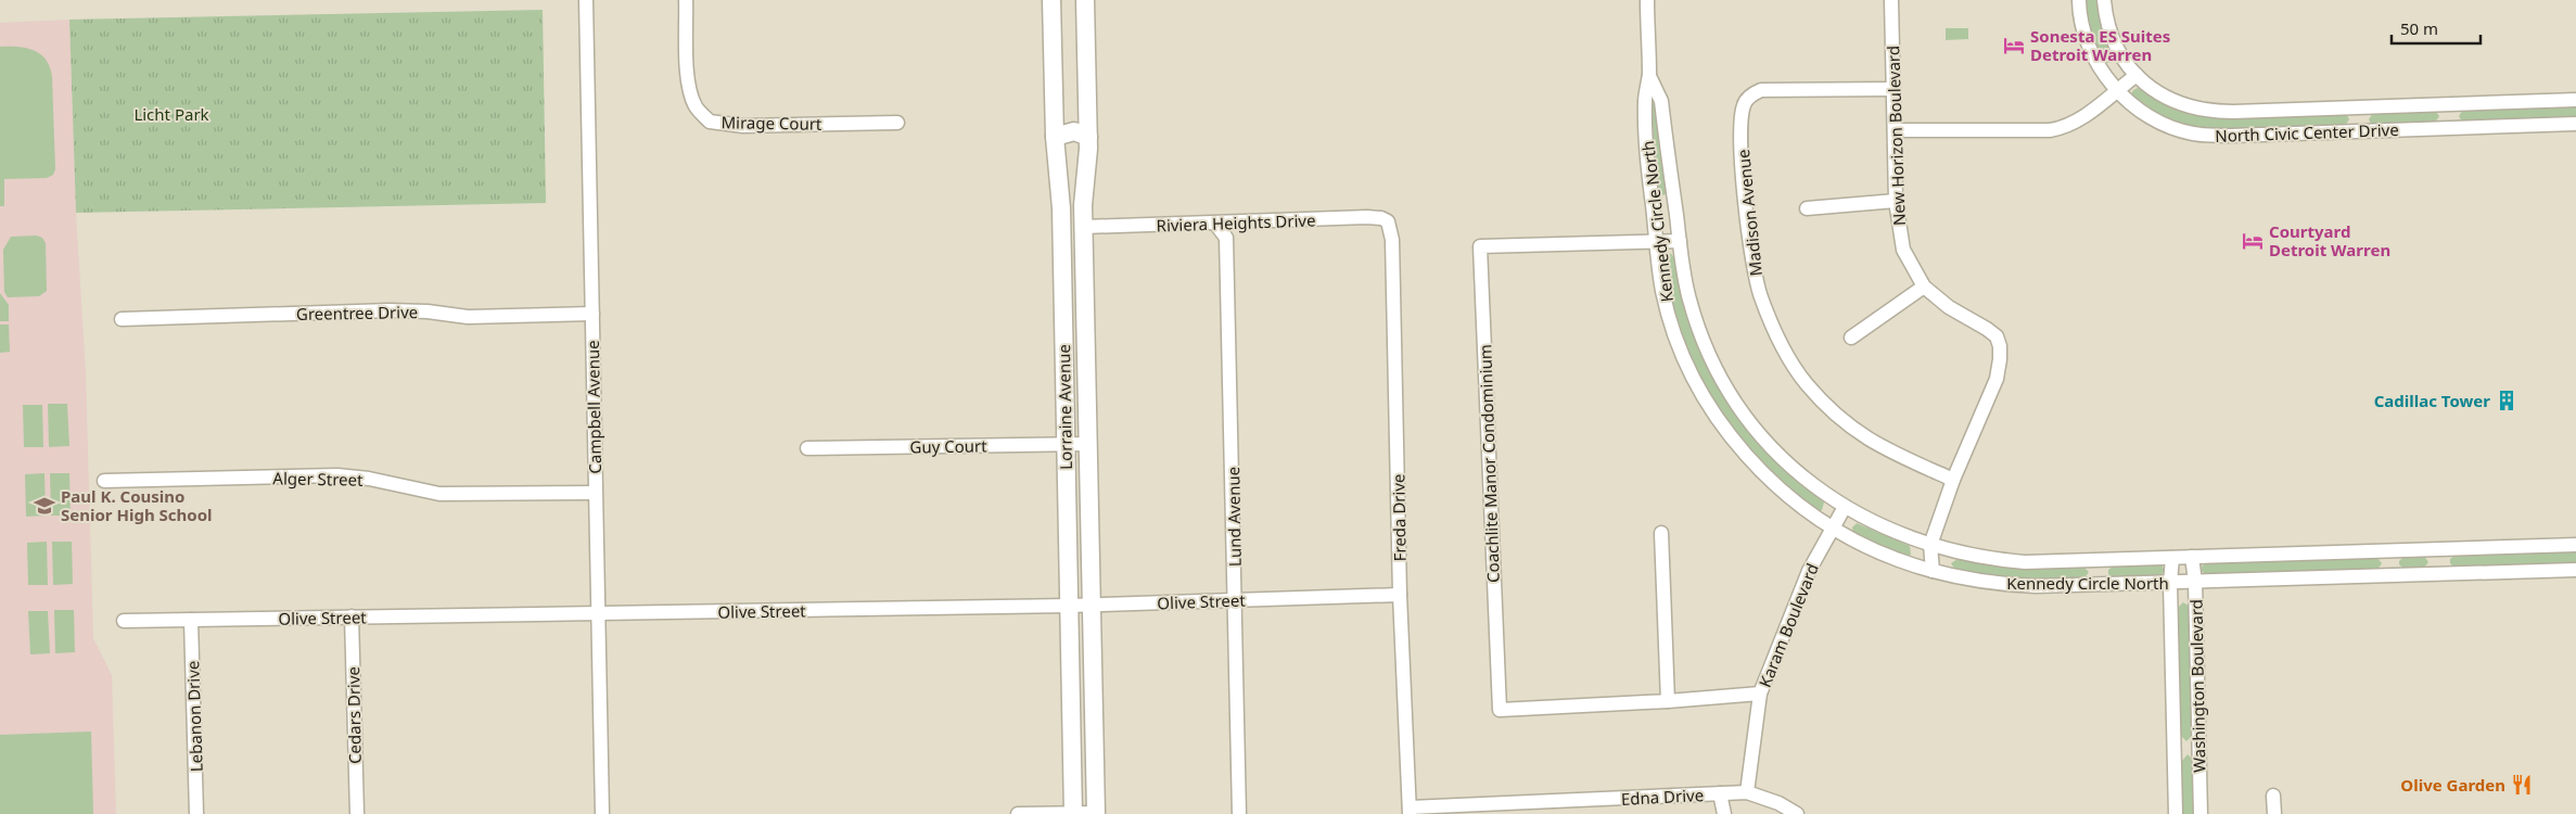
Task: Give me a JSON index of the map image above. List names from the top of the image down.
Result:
{
  "streets": {
    "street": [
      "Mirage Court",
      "North Civic Center Drive",
      "New Horizon Boulevard",
      "Madison Avenue",
      "Kennedy Circle North",
      "Riviera Heights Drive",
      "Greentree Drive",
      "Campbell Avenue",
      "Lorraine Avenue",
      "Guy Court",
      "Coachlite Manor Condominium",
      "Alger Street",
      "Lund Avenue",
      "Freda Drive",
      "Olive Street",
      "Karam Boulevard",
      "Washington Boulevard",
      "Cedars Drive",
      "Lebanon Drive",
      "Edna Drive"
    ]
  },
  "crossings": [
    ["New Horizon Boulevard", "Madison Avenue"],
    ["New Horizon Boulevard", "Kennedy Circle North"],
    ["Kennedy Circle North", "Coachlite Manor Condominium"],
    ["Kennedy Circle North", "Karam Boulevard"],
    ["Kennedy Circle North", "Washington Boulevard"],
    ["Riviera Heights Drive", "Lorraine Avenue"],
    ["Riviera Heights Drive", "Lund Avenue"],
    ["Riviera Heights Drive", "Freda Drive"],
    ["Greentree Drive", "Campbell Avenue"],
    ["Campbell Avenue", "Alger Street"],
    ["Campbell Avenue", "Olive Street"],
    ["Lorraine Avenue", "Guy Court"],
    ["Lorraine Avenue", "Olive Street"],
    ["Coachlite Manor Condominium", "Karam Boulevard"],
    ["Lund Avenue", "Olive Street"],
    ["Freda Drive", "Olive Street"],
    ["Freda Drive", "Edna Drive"],
    ["Olive Street", "Cedars Drive"],
    ["Olive Street", "Lebanon Drive"],
    ["Karam Boulevard", "Edna Drive"]
  ],
  "parks": ["Licht Park"],
  "places": {
    "hotel": ["Sonesta ES Suites Detroit Warren", "Courtyard Detroit Warren"],
    "building": ["Cadillac Tower"],
    "school or university": ["Paul K. Cousino Senior High School"],
    "restaurant": ["Olive Garden"]
  },
  "scale_bar": "50 m"
}
